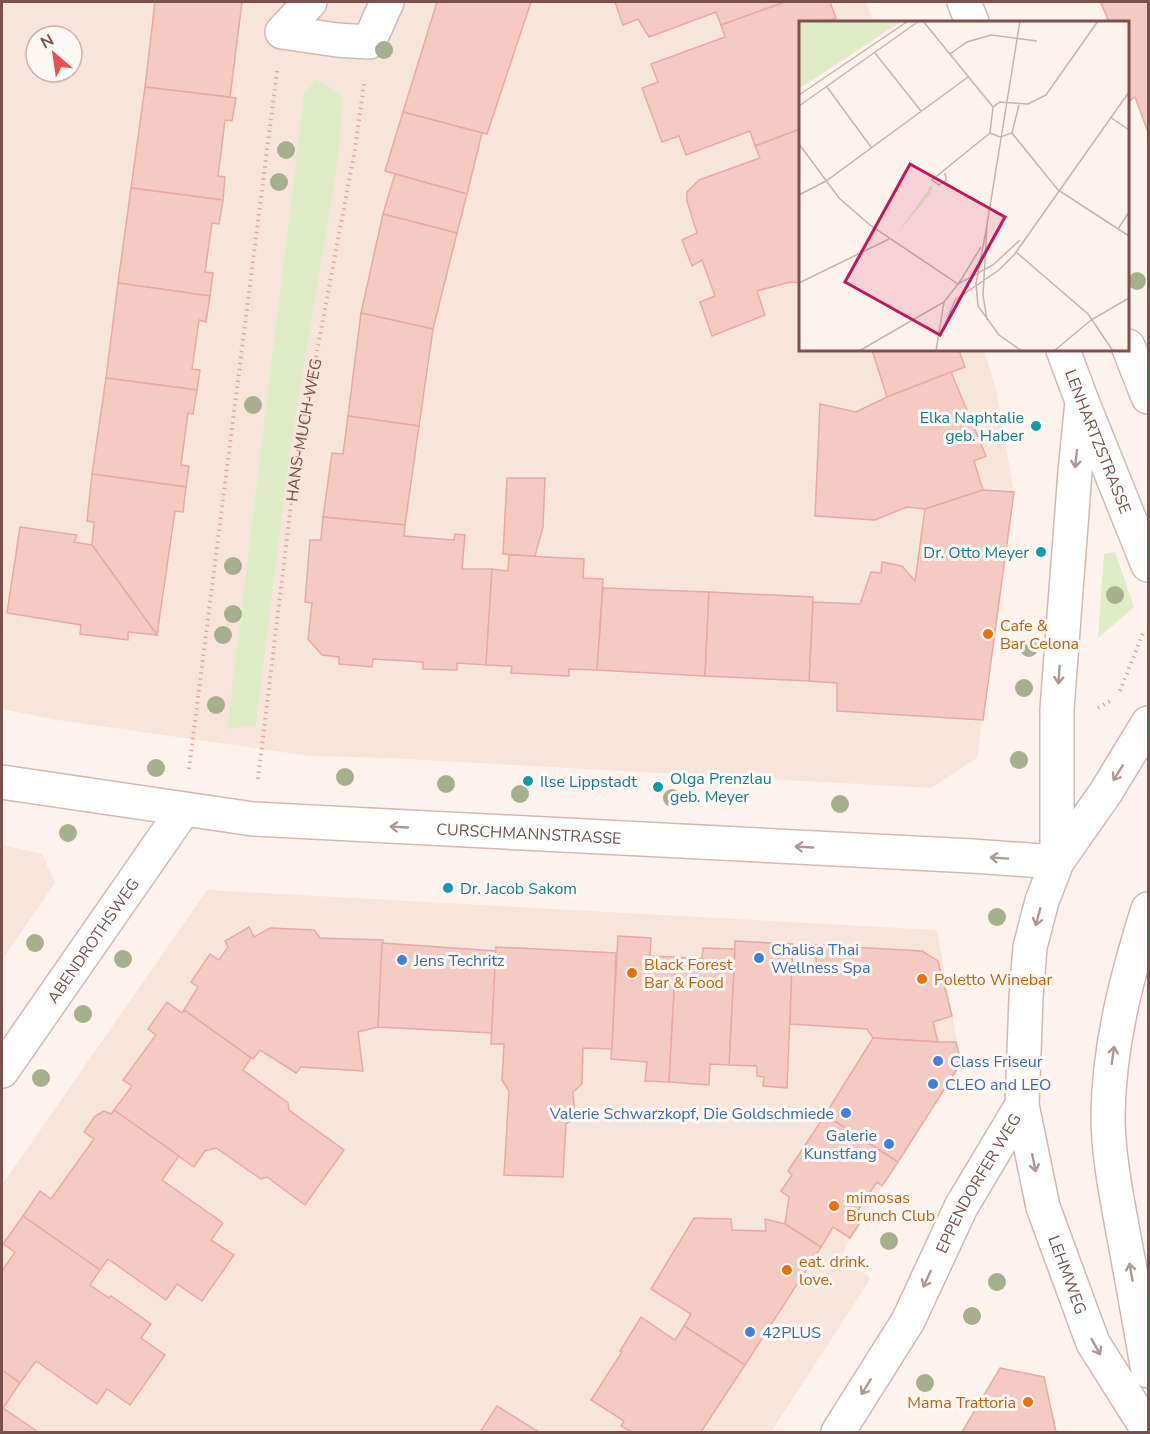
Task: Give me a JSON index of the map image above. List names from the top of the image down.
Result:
{
  "streets": {
    "street": [
      "LENHARTZSTRASSE",
      "CURSCHMANNSTRASSE",
      "ABENDROTHSWEG",
      "EPPENDORFER WEG",
      "LEHMWEG"
    ],
    "path": ["HANS-MUCH-WEG"]
  },
  "crossings": [
    ["HANS-MUCH-WEG", "CURSCHMANNSTRASSE"],
    ["CURSCHMANNSTRASSE", "ABENDROTHSWEG"],
    ["CURSCHMANNSTRASSE", "EPPENDORFER WEG"],
    ["EPPENDORFER WEG", "LEHMWEG"]
  ],
  "one_way": ["CURSCHMANNSTRASSE", "EPPENDORFER WEG"],
  "places": [
    "Elka Naphtalie geb. Haber",
    "Dr. Otto Meyer",
    "Cafe & Bar Celona",
    "Ilse Lippstadt",
    "Olga Prenzlau geb. Meyer",
    "Dr. Jacob Sakom",
    "Chalisa Thai Wellness Spa",
    "Jens Techritz",
    "Black Forest Bar & Food",
    "Poletto Winebar",
    "Class Friseur",
    "CLEO and LEO",
    "Valerie Schwarzkopf, Die Goldschmiede",
    "Galerie Kunstfang",
    "mimosas Brunch Club",
    "eat. drink. love.",
    "42PLUS",
    "Mama Trattoria"
  ],
  "north": "top left"
}
